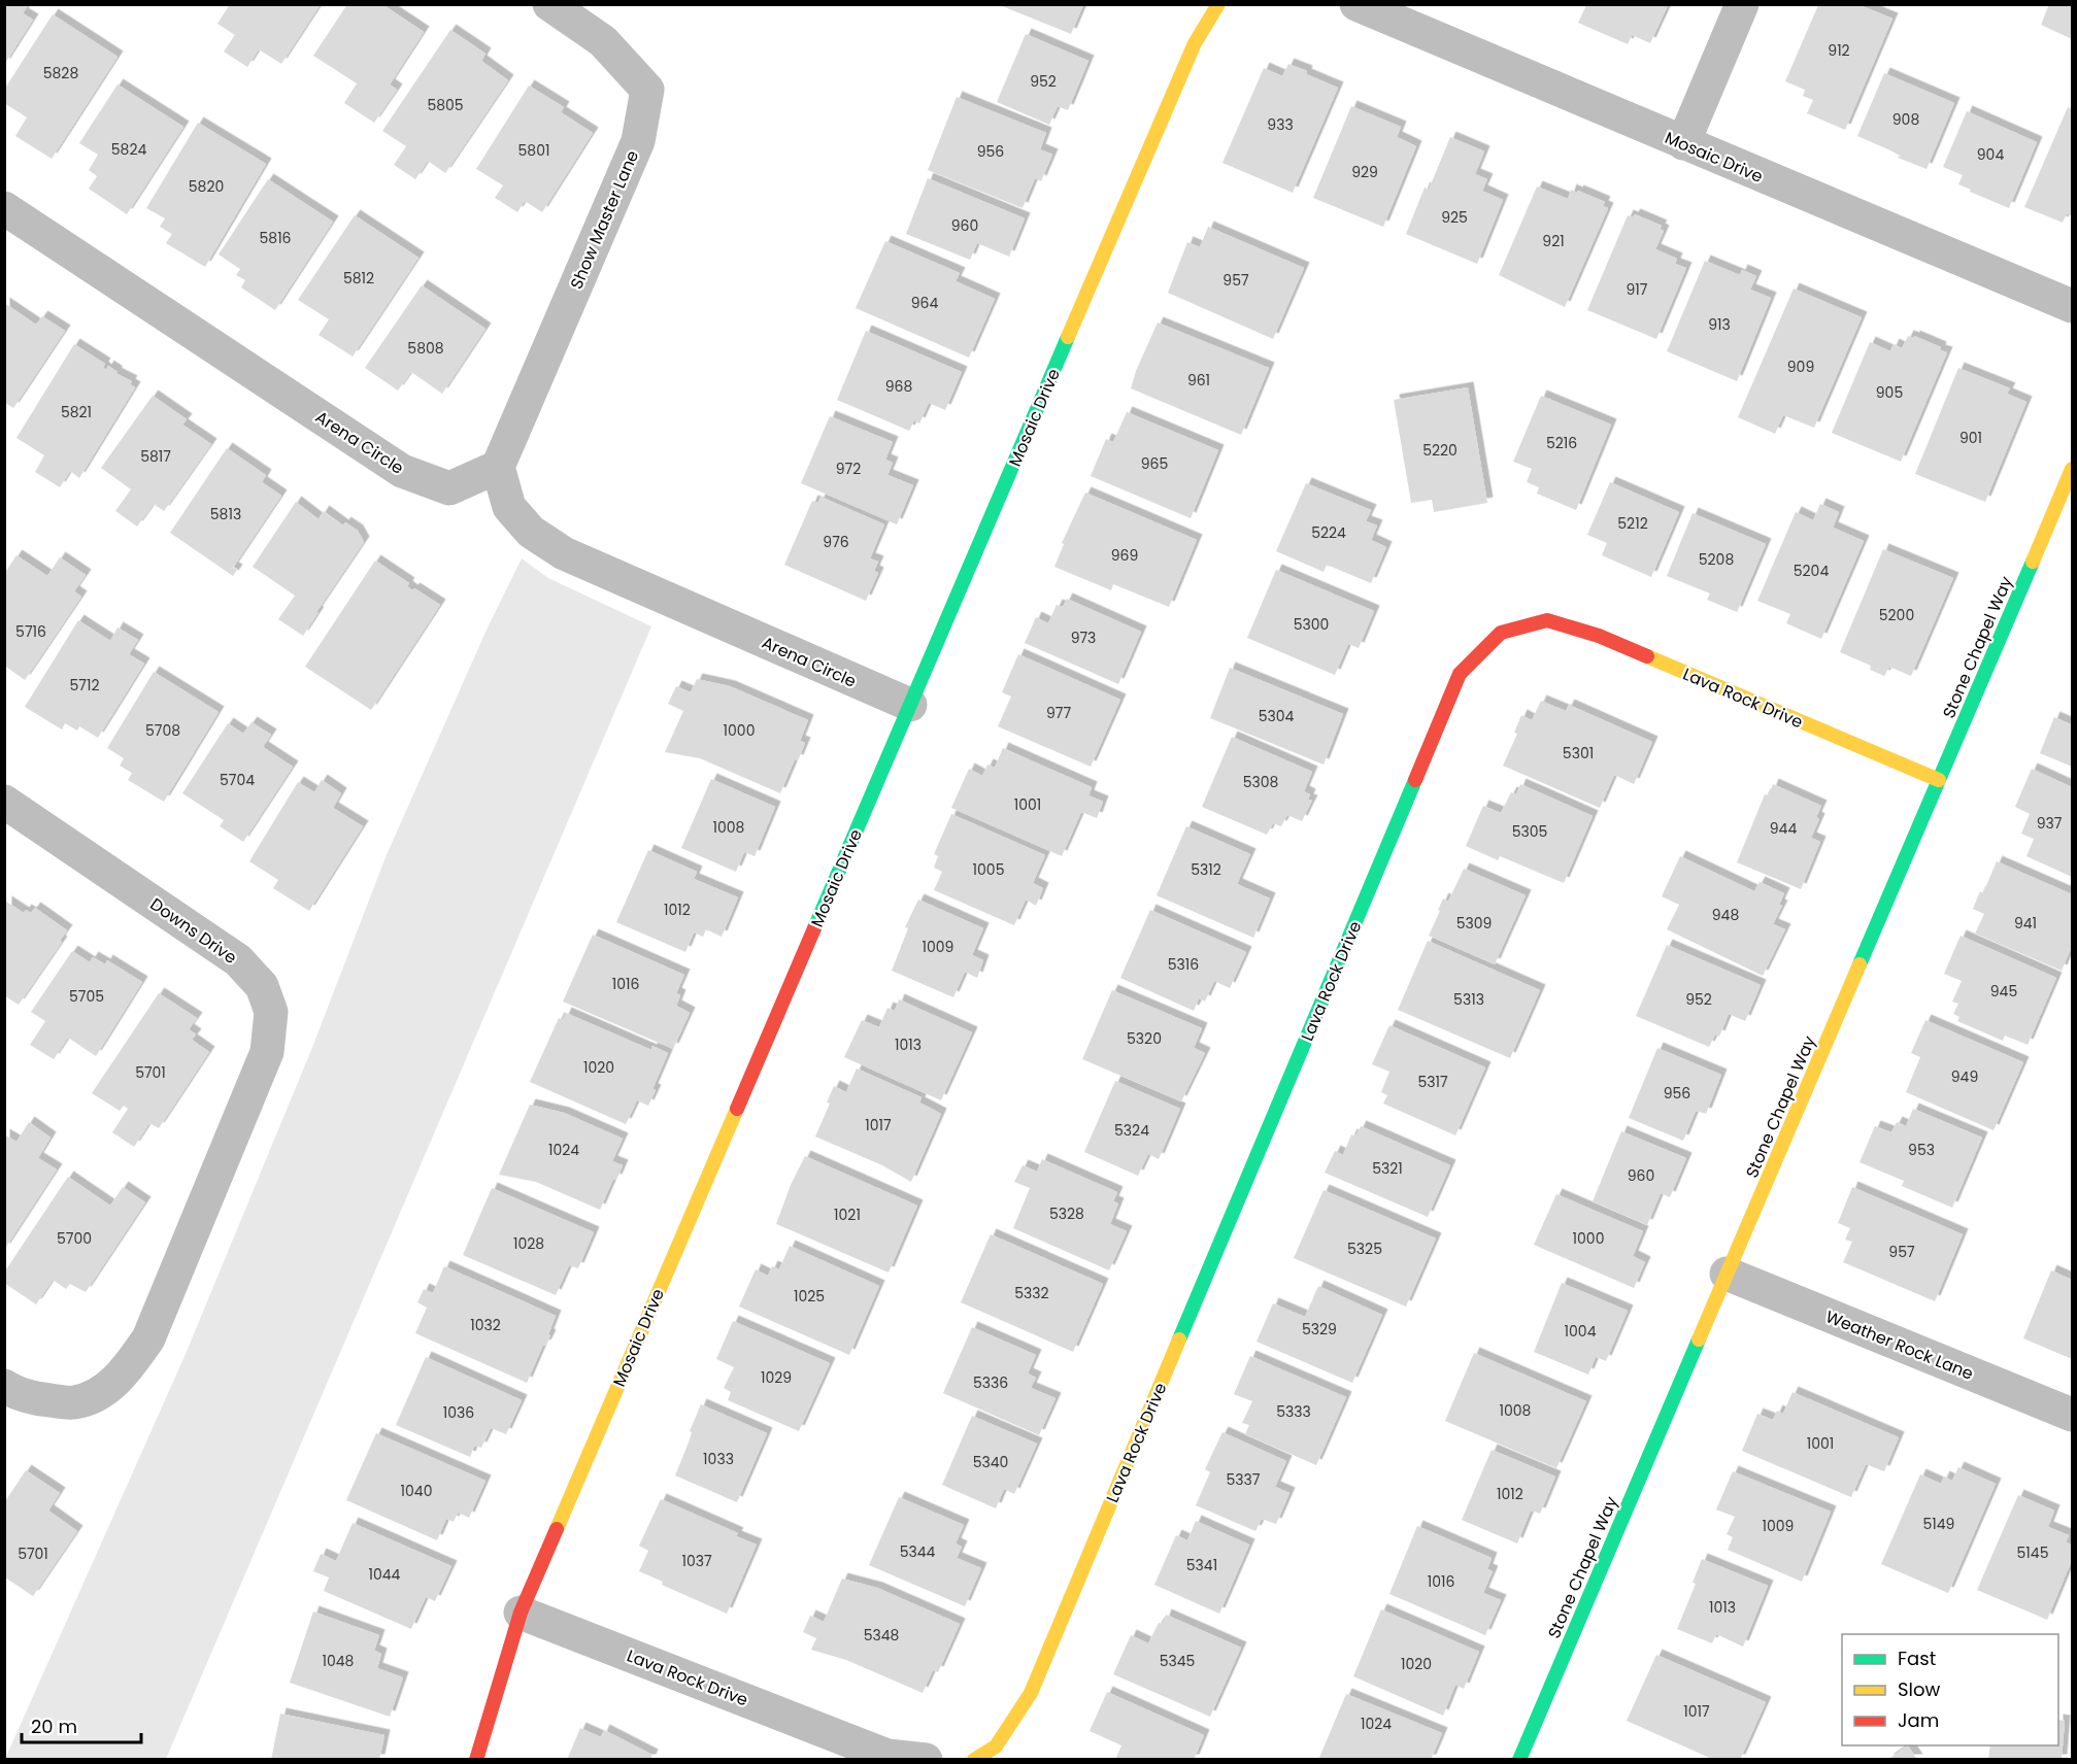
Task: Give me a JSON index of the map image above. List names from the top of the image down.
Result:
{
  "streets": {
    "street": [
      "Mosaic Drive",
      "Show Master Lane",
      "Arena Circle",
      "Stone Chapel Way",
      "Lava Rock Drive",
      "Downs Drive",
      "Weather Rock Lane"
    ]
  },
  "crossings": [
    ["Mosaic Drive", "Arena Circle"],
    ["Mosaic Drive", "Lava Rock Drive"],
    ["Show Master Lane", "Arena Circle"],
    ["Stone Chapel Way", "Lava Rock Drive"],
    ["Stone Chapel Way", "Weather Rock Lane"]
  ],
  "house_numbers": [
    "912",
    "5828",
    "952",
    "5805",
    "908",
    "933",
    "5824",
    "5801",
    "956",
    "904",
    "929",
    "5820",
    "925",
    "960",
    "5816",
    "921",
    "5812",
    "957",
    "917",
    "964",
    "913",
    "5808",
    "909",
    "961",
    "968",
    "905",
    "5821",
    "901",
    "5216",
    "5220",
    "5817",
    "965",
    "972",
    "5813",
    "5212",
    "5224",
    "976",
    "969",
    "5208",
    "5204",
    "5200",
    "5300",
    "5716",
    "973",
    "5712",
    "977",
    "5304",
    "5708",
    "1000",
    "5301",
    "5704",
    "5308",
    "1001",
    "937",
    "1008",
    "944",
    "5305",
    "1005",
    "5312",
    "1012",
    "948",
    "5309",
    "941",
    "1009",
    "5316",
    "1016",
    "945",
    "5705",
    "5313",
    "952",
    "5320",
    "1013",
    "1020",
    "5701",
    "949",
    "5317",
    "956",
    "1017",
    "5324",
    "1024",
    "953",
    "5321",
    "960",
    "5328",
    "1021",
    "5700",
    "1000",
    "1028",
    "5325",
    "957",
    "5332",
    "1025",
    "1032",
    "5329",
    "1004",
    "1029",
    "5336",
    "1008",
    "5333",
    "1036",
    "1001",
    "1033",
    "5340",
    "5337",
    "1040",
    "1012",
    "5149",
    "1009",
    "5344",
    "5145",
    "5701",
    "1037",
    "5341",
    "1044",
    "1016",
    "1013",
    "5348",
    "1048",
    "5345",
    "1020",
    "1017",
    "1024"
  ],
  "legend": ["Fast", "Slow", "Jam"],
  "scale_bar": "20 m"
}
